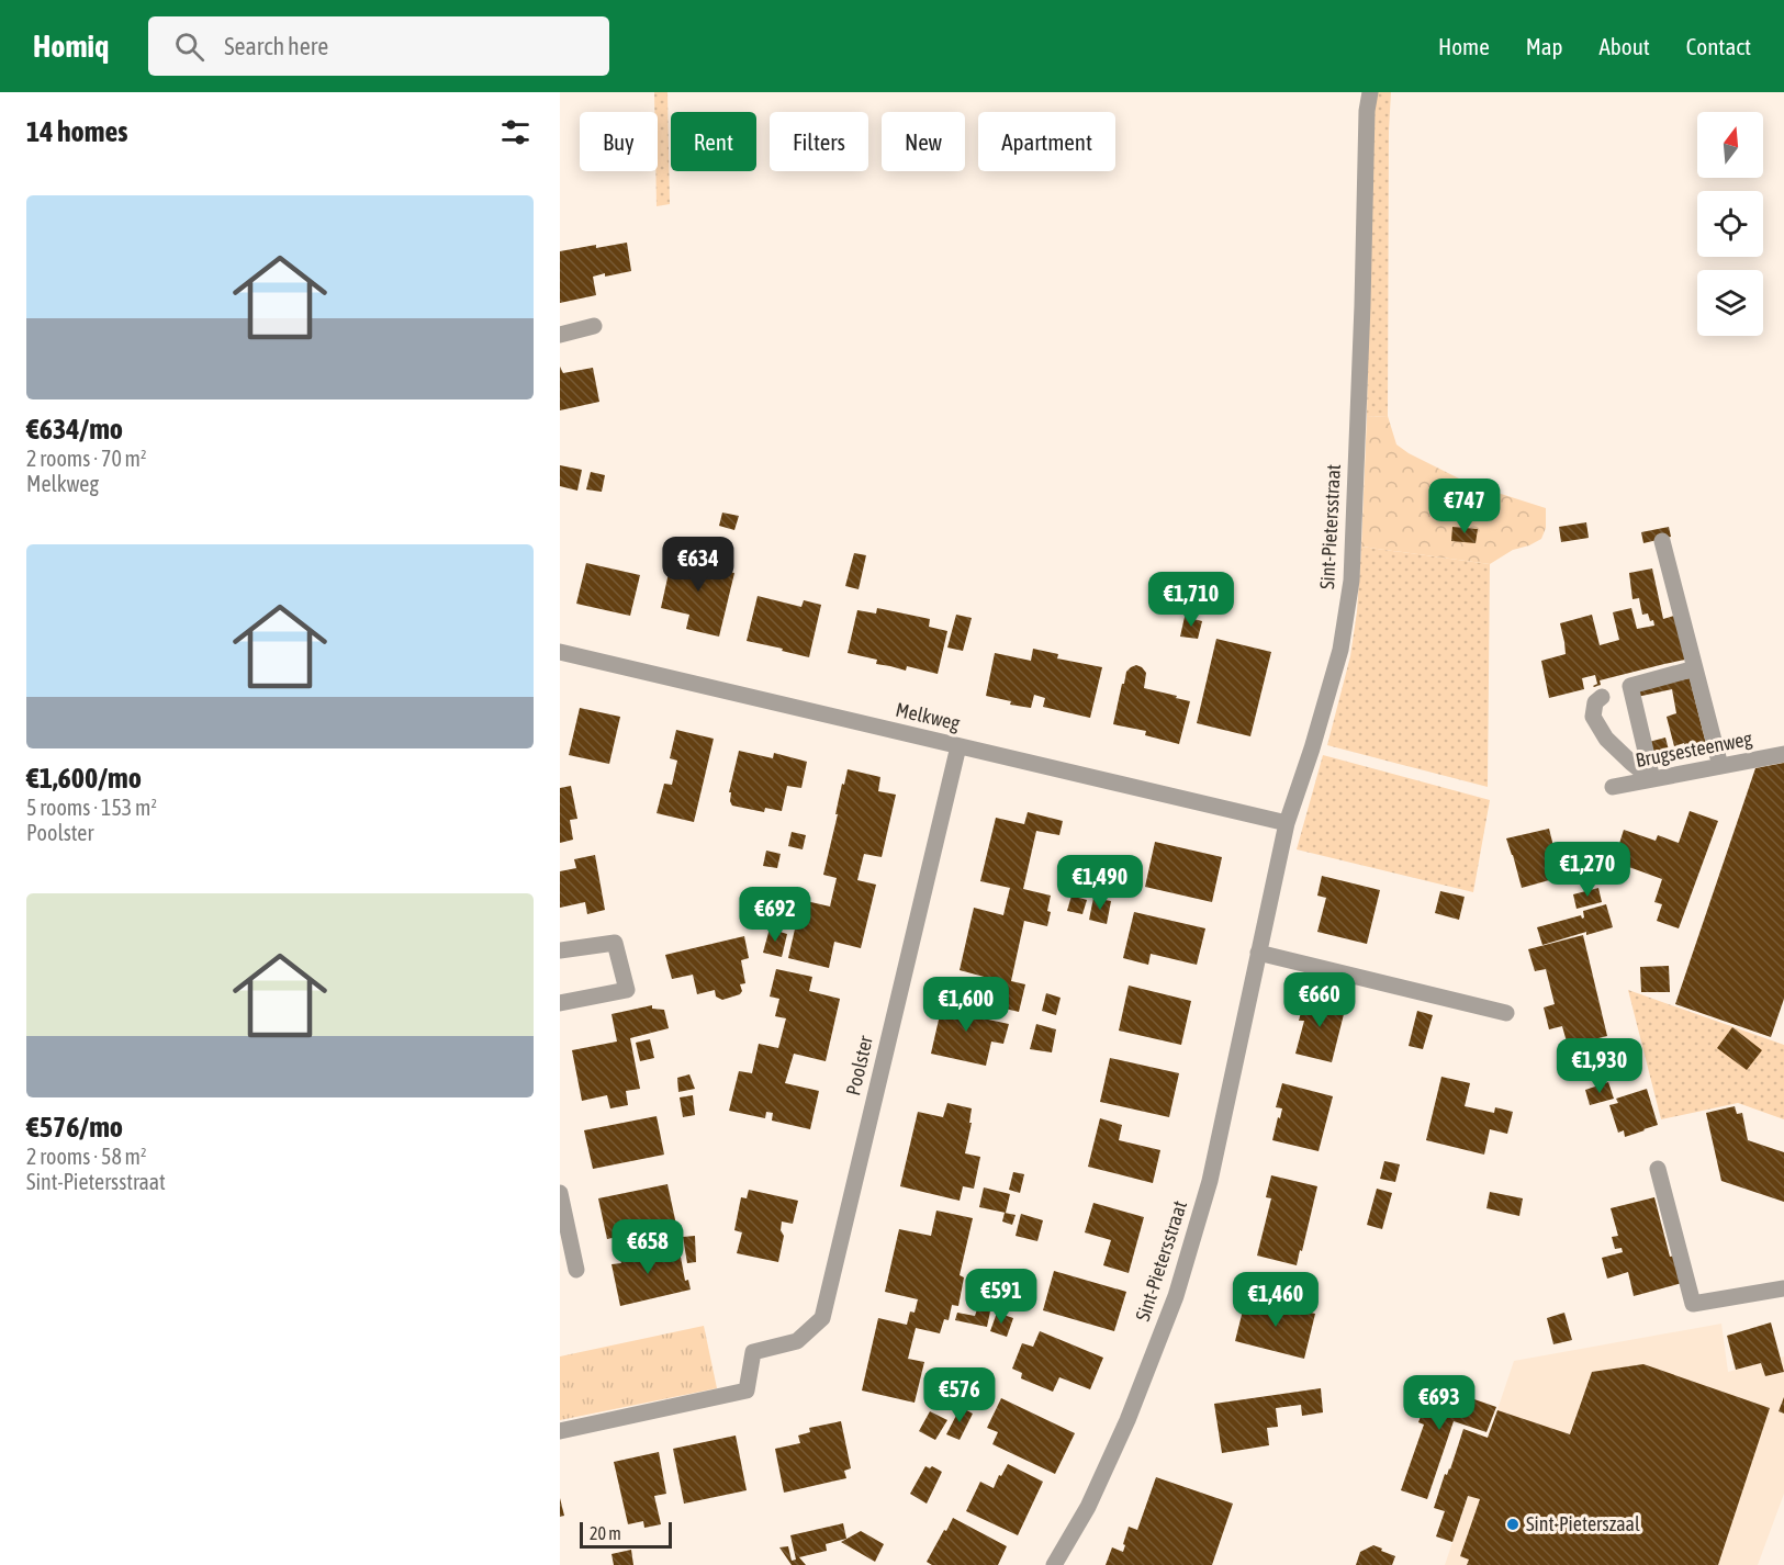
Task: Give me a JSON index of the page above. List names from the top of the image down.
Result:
{
  "streets": {
    "street": [
      "Sint-Pietersstraat",
      "Melkweg",
      "Brugsesteenweg",
      "Poolster"
    ]
  },
  "crossings": [
    ["Sint-Pietersstraat", "Melkweg"],
    ["Melkweg", "Poolster"]
  ],
  "places": ["Sint-Pieterszaal"],
  "scale_bar": "20 m",
  "north": "top",
  "page": {
    "header": "Homiq",
    "search": "Search here",
    "nav": [
      "Home",
      "Map",
      "About",
      "Contact"
    ],
    "heading": "14 homes",
    "chip": [
      "Buy",
      "Rent",
      "Filters",
      "New",
      "Apartment"
    ],
    "list": [
      {
        "name": "€634/mo",
        "note": "2 rooms · 70 m² · Melkweg"
      },
      {
        "name": "€1,600/mo",
        "note": "5 rooms · 153 m² · Poolster"
      },
      {
        "name": "€576/mo",
        "note": "2 rooms · 58 m² · Sint-Pietersstraat"
      }
    ],
    "price": [
      "€747",
      "€634",
      "€1,710",
      "€1,270",
      "€1,490",
      "€692",
      "€660",
      "€1,600",
      "€1,930",
      "€658",
      "€591",
      "€1,460",
      "€576",
      "€693"
    ],
    "scale": "20 m"
  }
}
